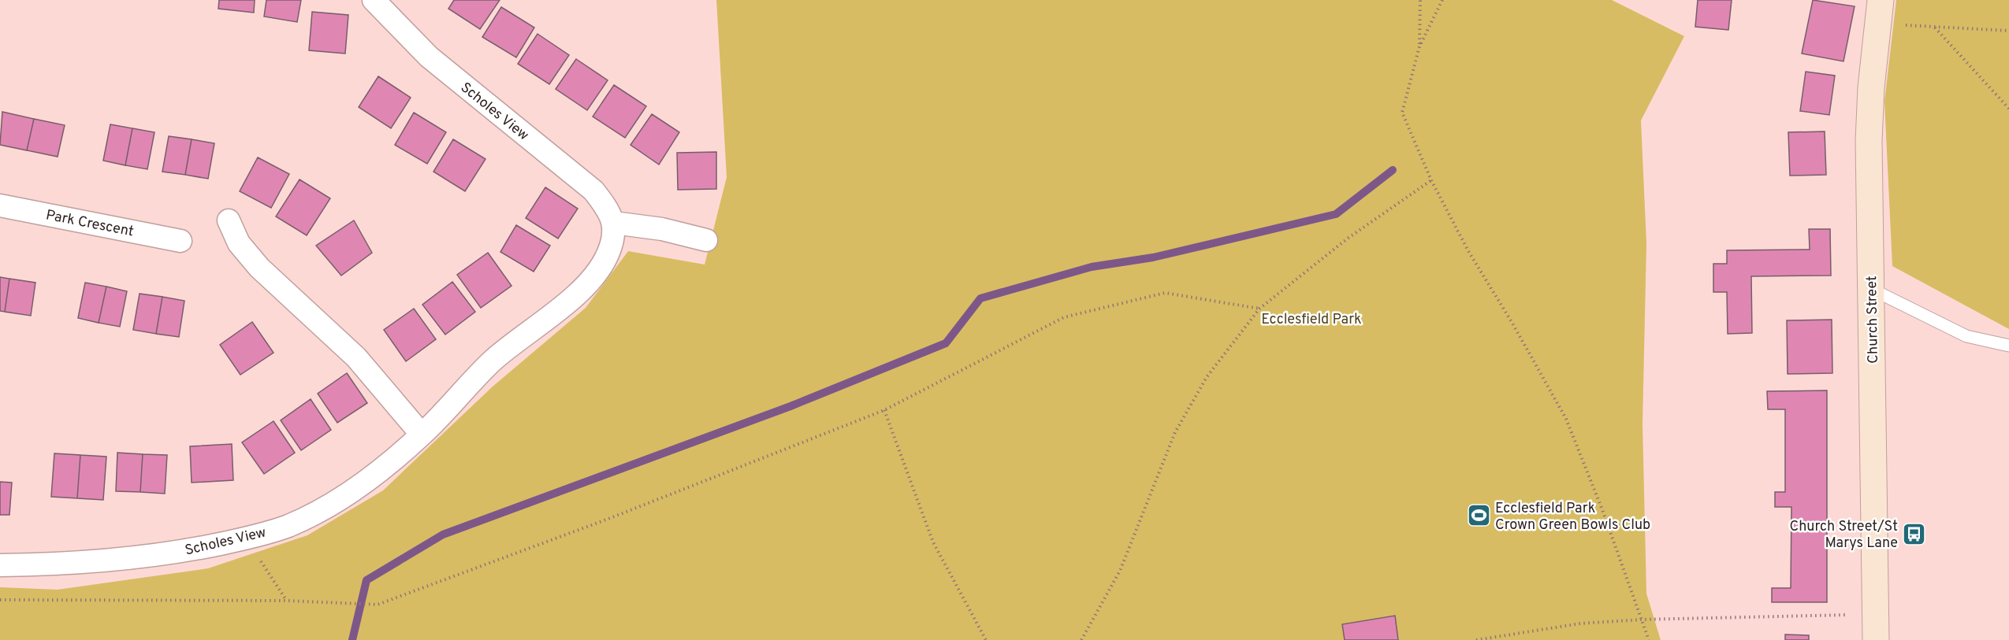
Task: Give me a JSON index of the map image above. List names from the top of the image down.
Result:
{
  "streets": {
    "main road": ["Church Street"],
    "street": ["Scholes View", "Park Crescent"]
  },
  "parks": ["Ecclesfield Park"],
  "places": {
    "sports": ["Ecclesfield Park Crown Green Bowls Club"],
    "bus stop": ["Church Street/St Marys Lane"]
  }
}
